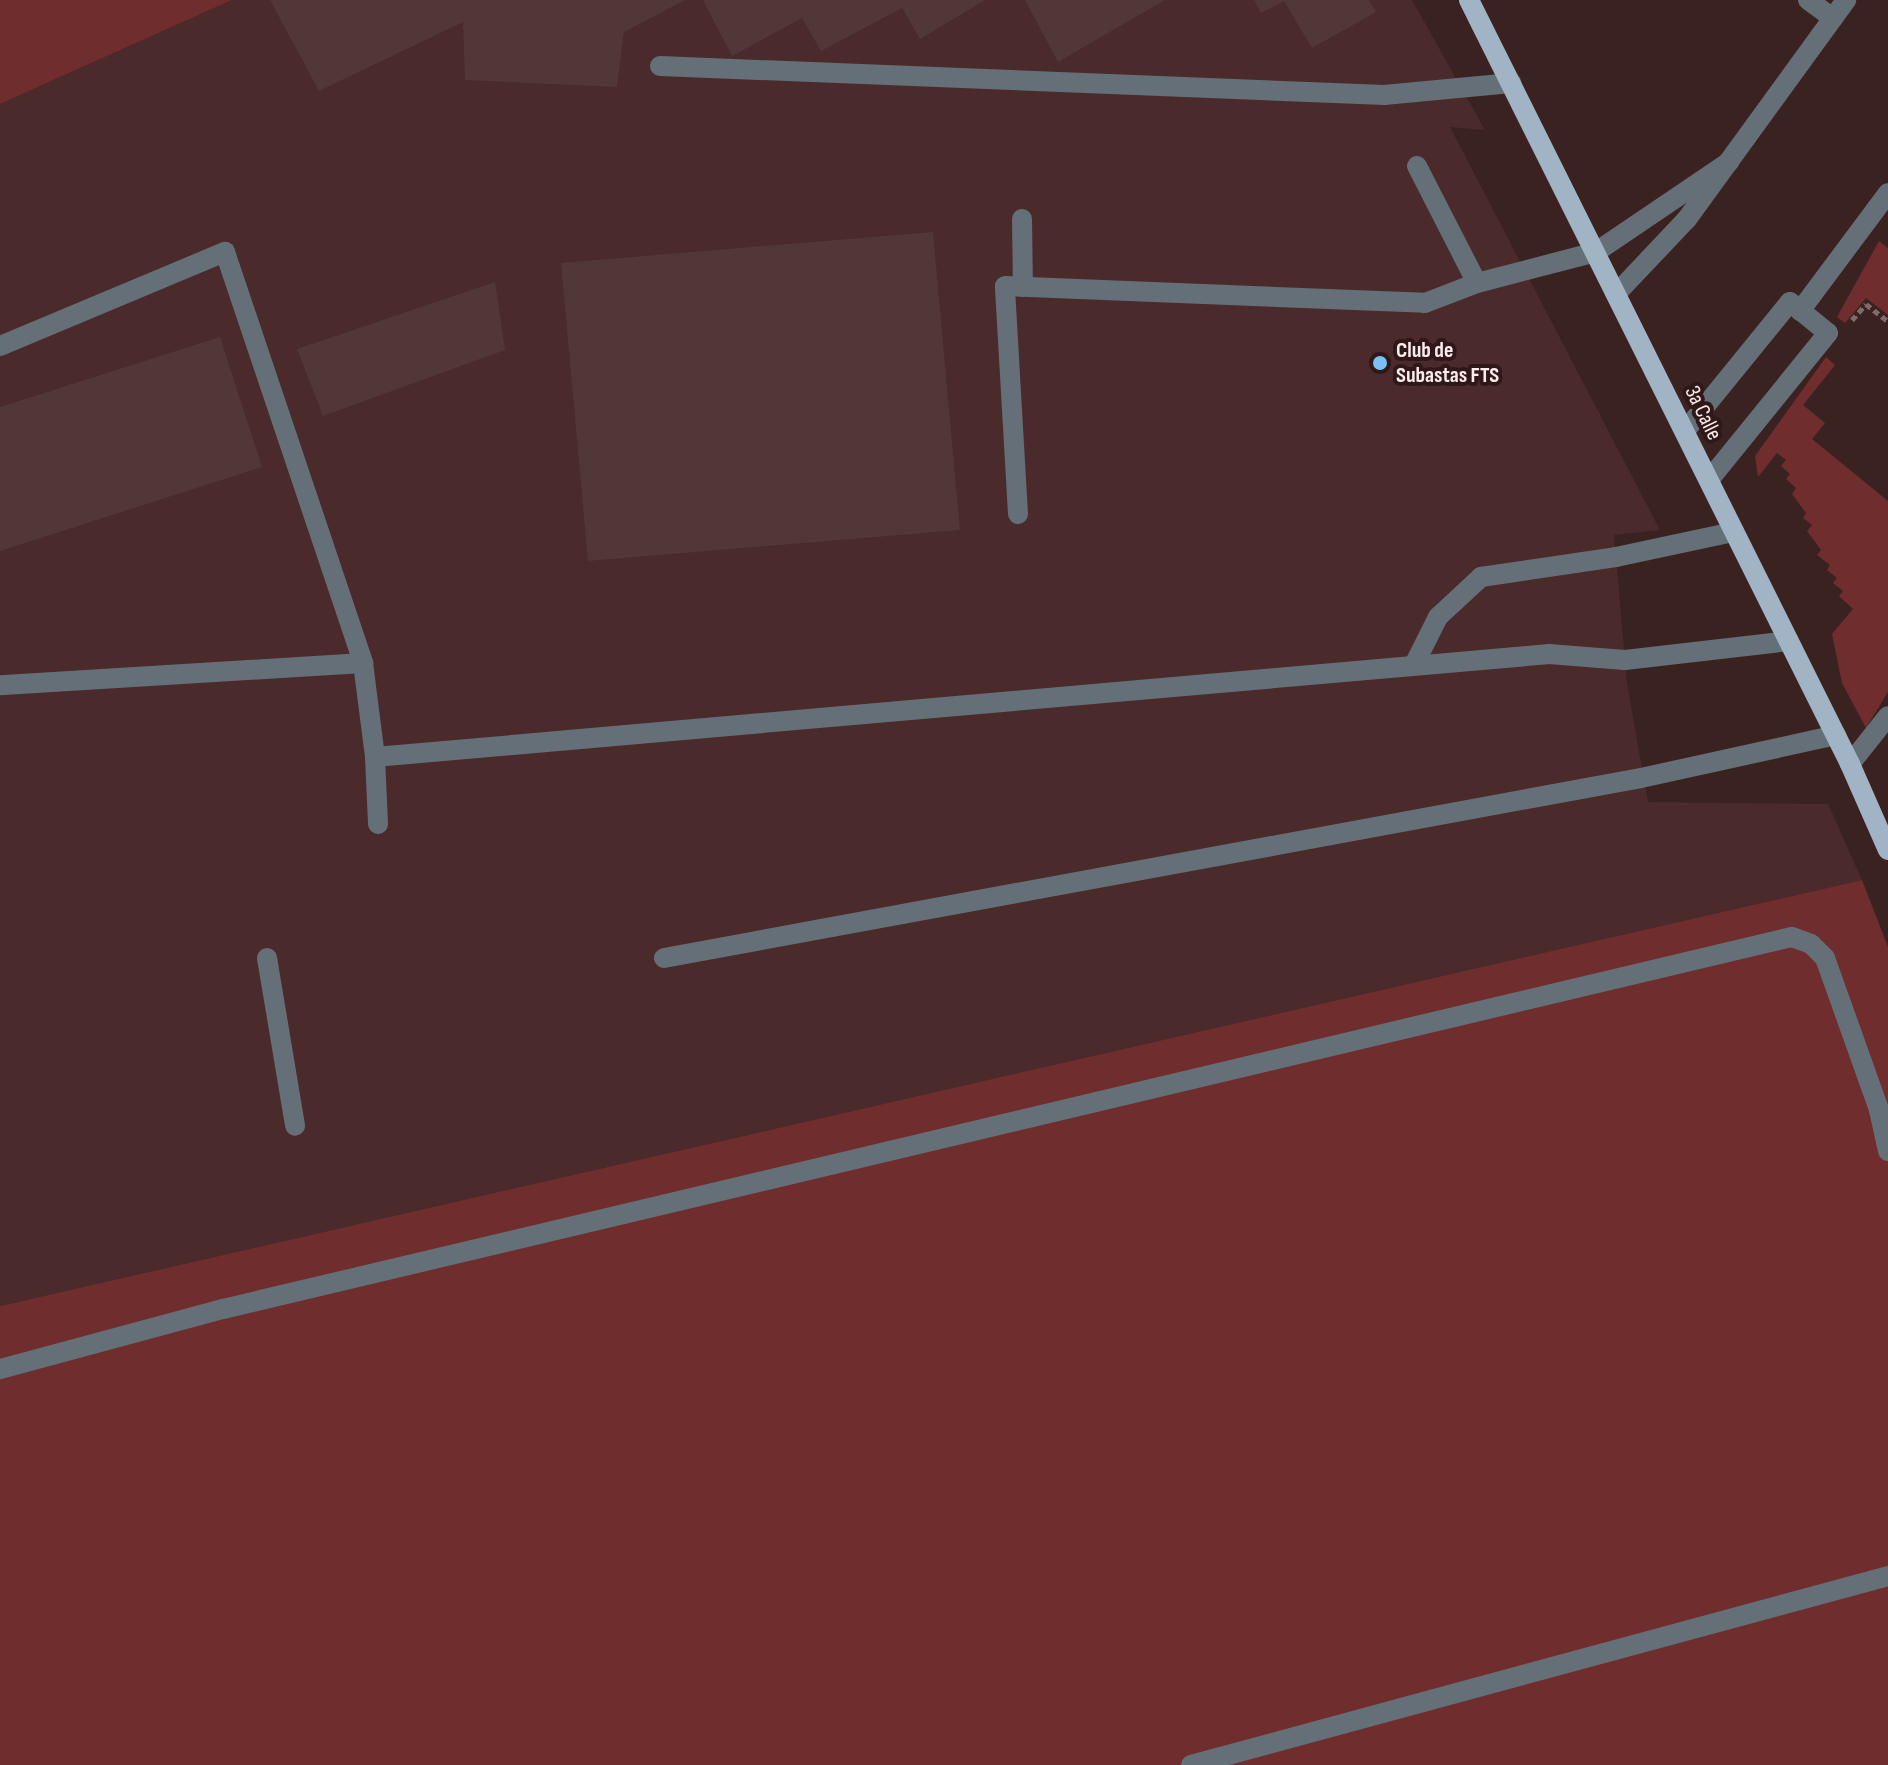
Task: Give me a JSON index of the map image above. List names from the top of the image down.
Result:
{
  "streets": {
    "main road": ["3a Calle"]
  },
  "places": ["Club de Subastas FTS"]
}
